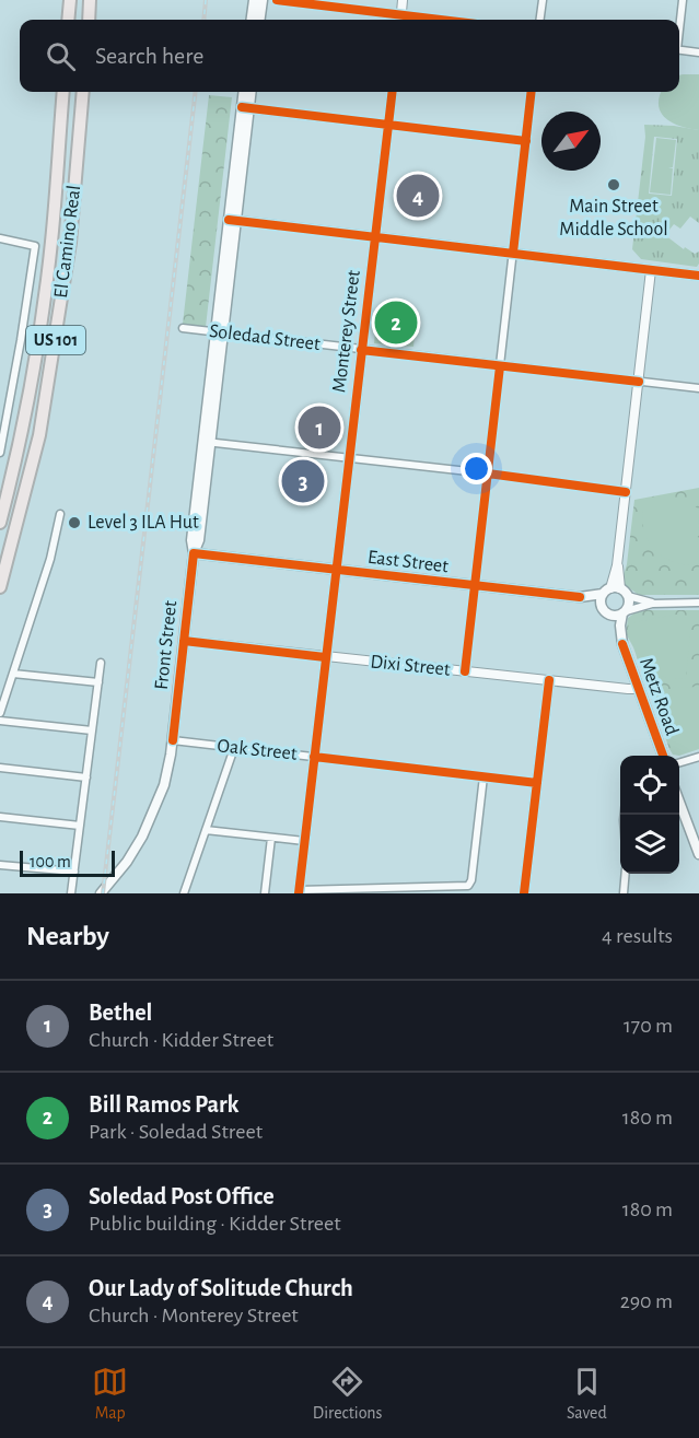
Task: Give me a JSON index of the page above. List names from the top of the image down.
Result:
{
  "streets": {
    "highway": ["El Camino Real", "US 101"],
    "main road": ["East Street", "Front Street", "Metz Road"],
    "street": [
      "Monterey Street",
      "Soledad Street",
      "Dixi Street",
      "Oak Street"
    ]
  },
  "crossings": [
    ["Monterey Street", "Soledad Street"],
    ["Monterey Street", "East Street"],
    ["Monterey Street", "Dixi Street"],
    ["Monterey Street", "Oak Street"],
    ["Soledad Street", "Front Street"],
    ["East Street", "Front Street"],
    ["East Street", "Metz Road"],
    ["Front Street", "Dixi Street"],
    ["Front Street", "Oak Street"],
    ["Dixi Street", "Metz Road"]
  ],
  "places": ["Main Street Middle School", "Level 3 ILA Hut"],
  "scale_bar": "100 m",
  "north": "top right",
  "page": {
    "search": "Search here",
    "pins": [
      "4",
      "2",
      "1",
      "3"
    ],
    "scale": "100 m",
    "heading": ["Nearby", "4 results"],
    "list": [
      {
        "mark": "1",
        "name": "Bethel",
        "note": "Church · Kidder Street",
        "value": "170 m"
      },
      {
        "mark": "2",
        "name": "Bill Ramos Park",
        "note": "Park · Soledad Street",
        "value": "180 m"
      },
      {
        "mark": "3",
        "name": "Soledad Post Office",
        "note": "Public building · Kidder Street",
        "value": "180 m"
      },
      {
        "mark": "4",
        "name": "Our Lady of Solitude Church",
        "note": "Church · Monterey Street",
        "value": "290 m"
      }
    ],
    "nav": ["Map", "Directions", "Saved"]
  }
}
